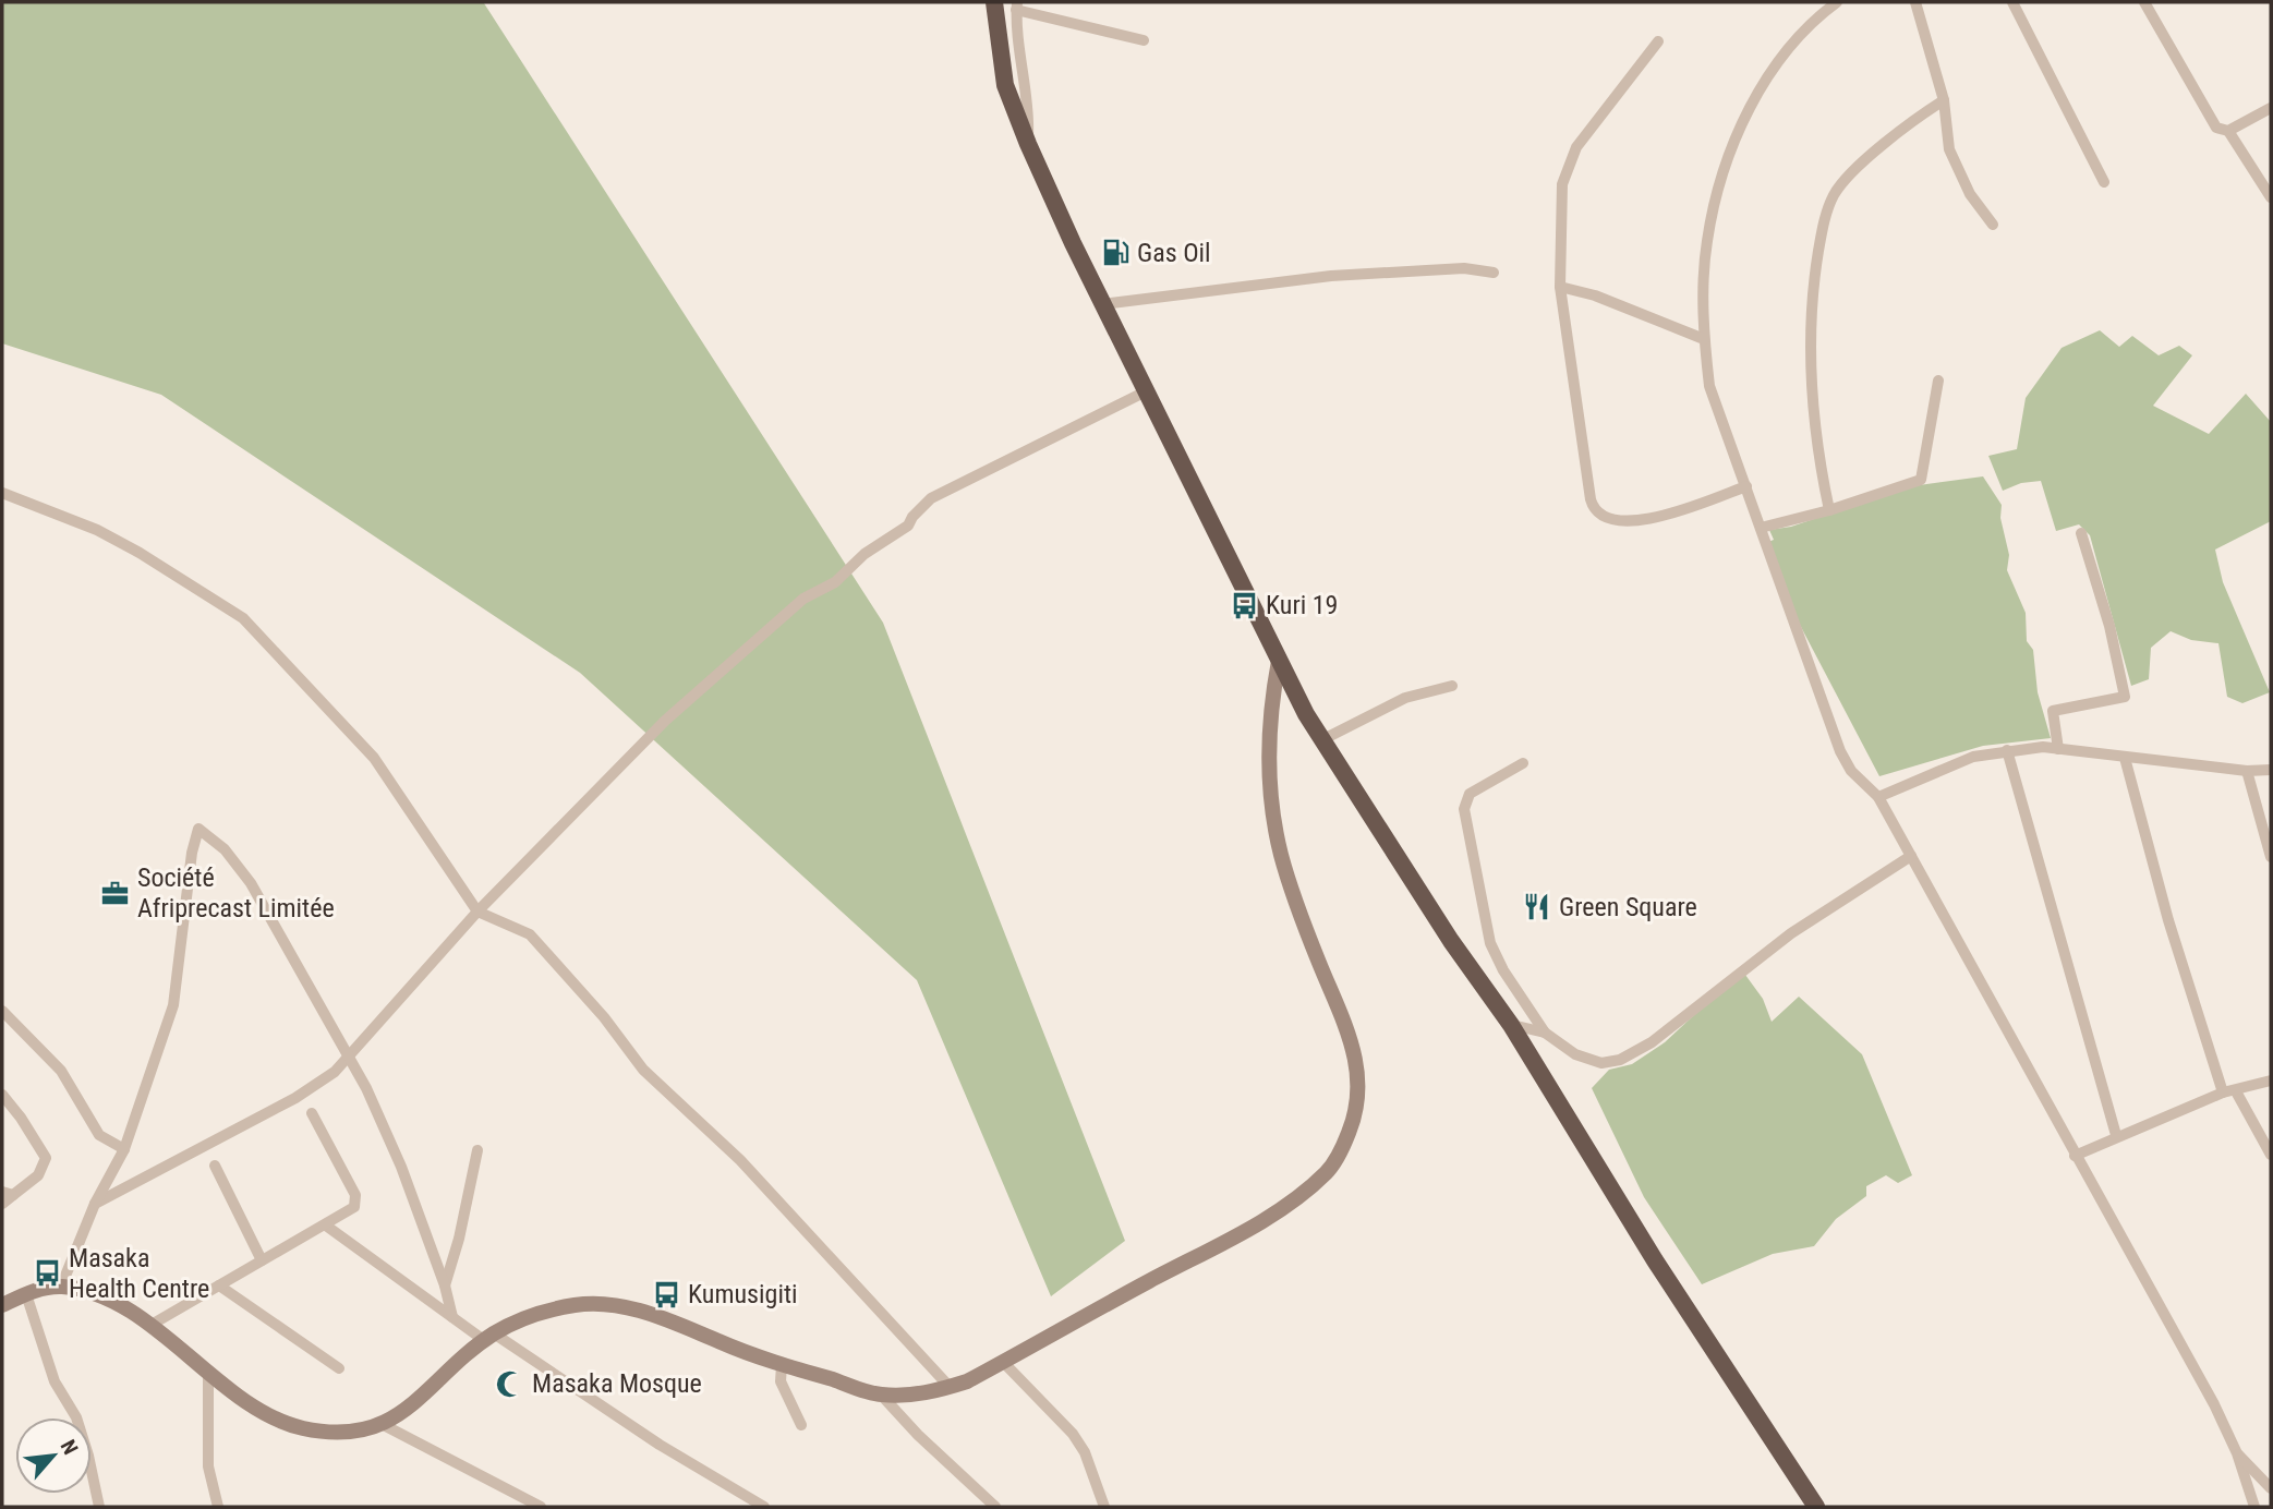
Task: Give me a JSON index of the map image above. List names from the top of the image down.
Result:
{
  "places": {
    "fuel station": ["Gas Oil"],
    "bus stop": ["Kuri 19", "Masaka Health Centre", "Kumusigiti"],
    "office": ["Société Afriprecast Limitée"],
    "restaurant": ["Green Square"],
    "mosque": ["Masaka Mosque"]
  },
  "north": "top right"
}
